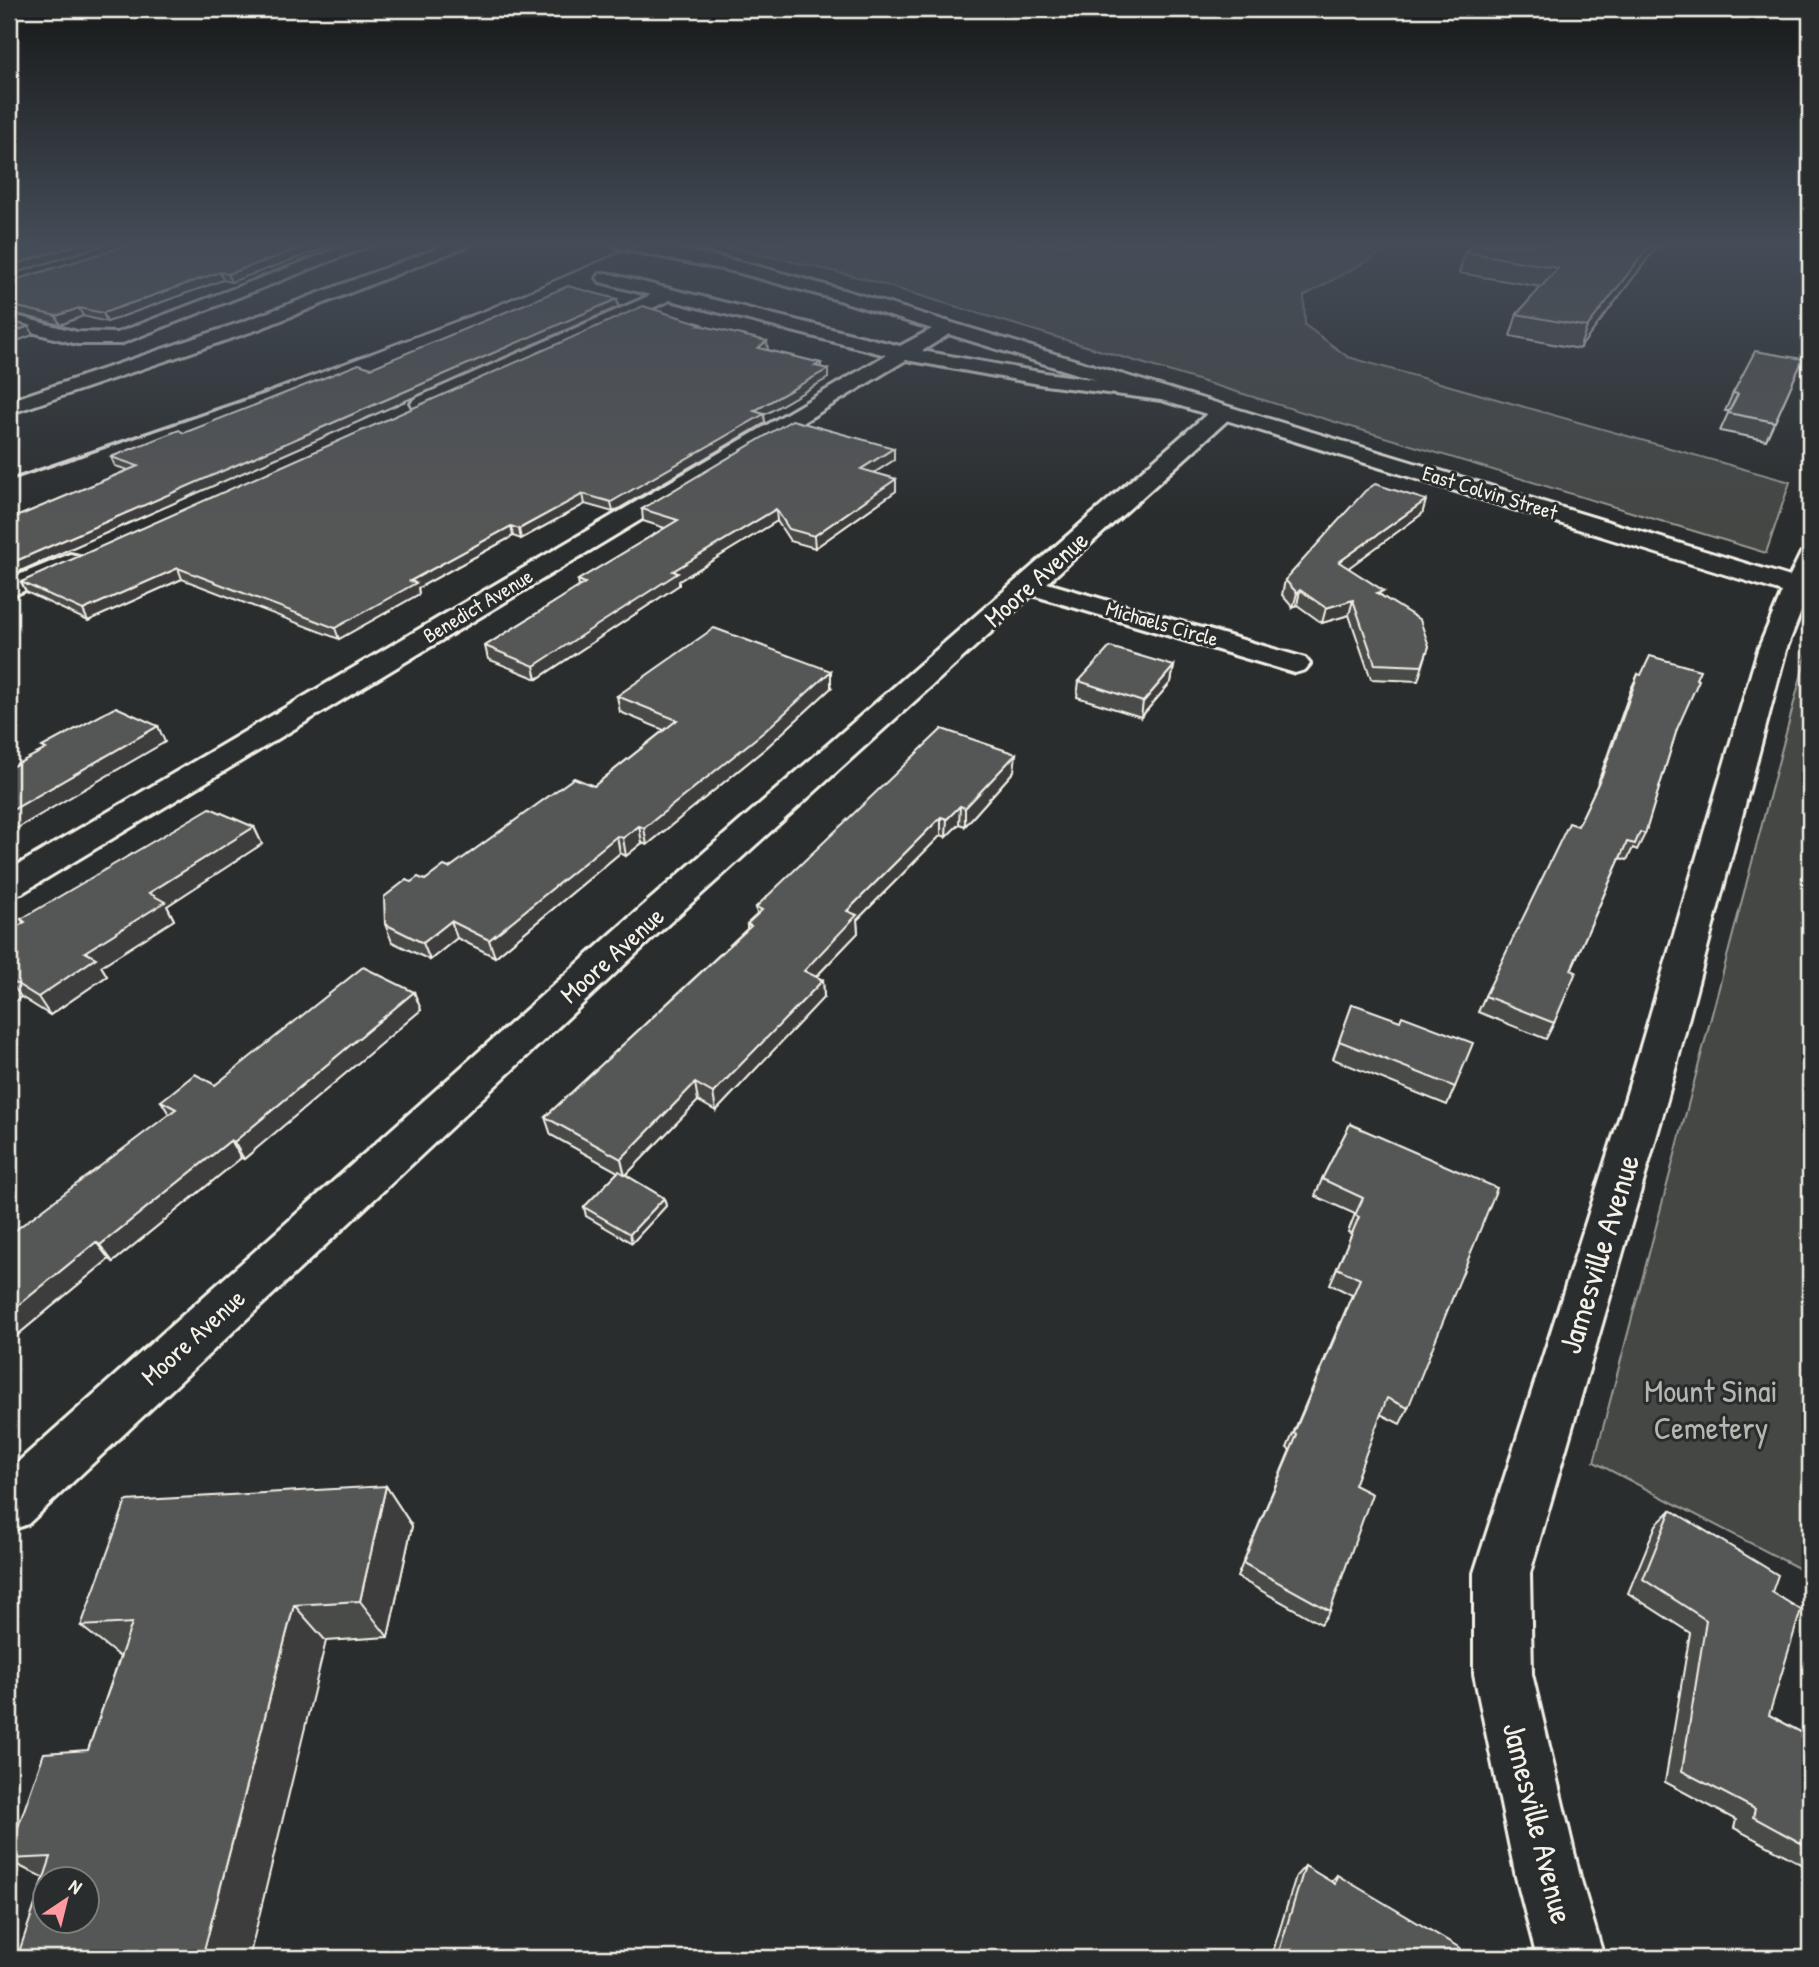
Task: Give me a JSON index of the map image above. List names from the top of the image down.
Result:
{
  "streets": {
    "main road": [
      "East Colvin Street",
      "Moore Avenue",
      "Benedict Avenue",
      "Michaels Circle",
      "Jamesville Avenue"
    ]
  },
  "crossings": [
    ["East Colvin Street", "Moore Avenue"],
    ["East Colvin Street", "Benedict Avenue"],
    ["East Colvin Street", "Jamesville Avenue"],
    ["Moore Avenue", "Michaels Circle"]
  ],
  "parks": ["Mount Sinai Cemetery"],
  "north": "top right"
}
